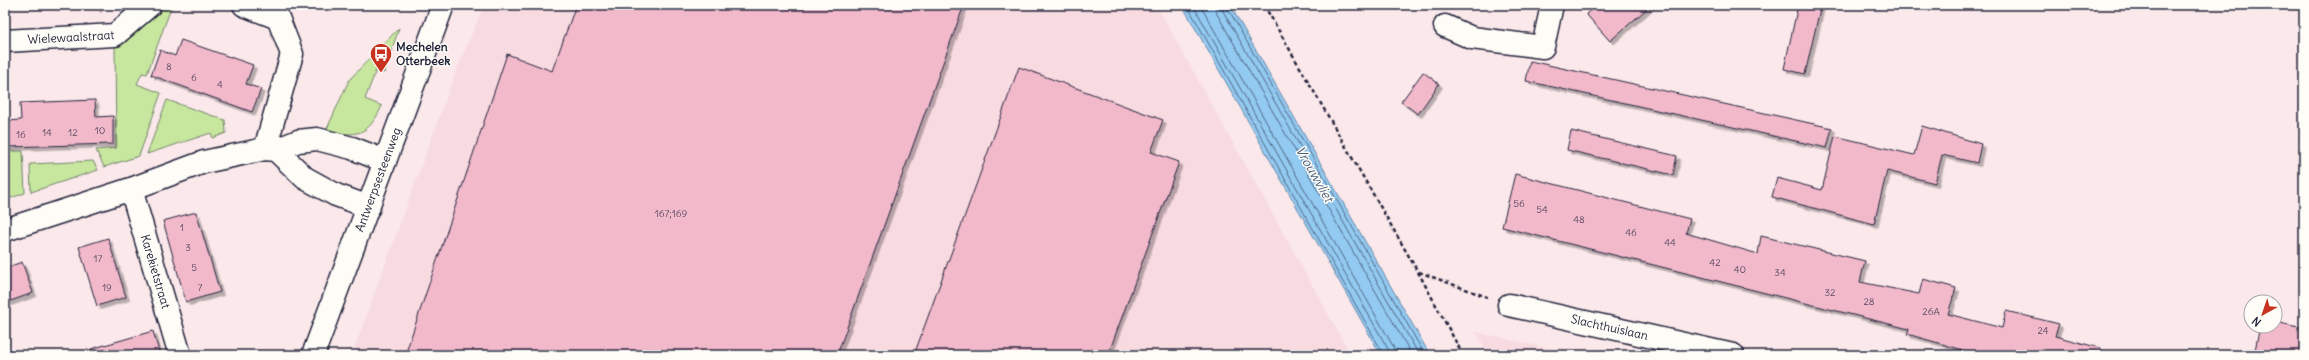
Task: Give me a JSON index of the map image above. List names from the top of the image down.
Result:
{
  "streets": {
    "street": [
      "Wielewaalstraat",
      "Antwerpsesteenweg",
      "Karekietstraat",
      "Slachthuislaan"
    ]
  },
  "water": ["Vrouwvliet"],
  "places": {
    "bus stop": ["Mechelen Otterbeek"]
  },
  "house_numbers": [
    "8",
    "6",
    "4",
    "10",
    "14",
    "12",
    "16",
    "56",
    "54",
    "167;169",
    "48",
    "1",
    "46",
    "44",
    "3",
    "17",
    "42",
    "5",
    "40",
    "34",
    "19",
    "7",
    "32",
    "28",
    "26A",
    "24"
  ],
  "north": "bottom left"
}
